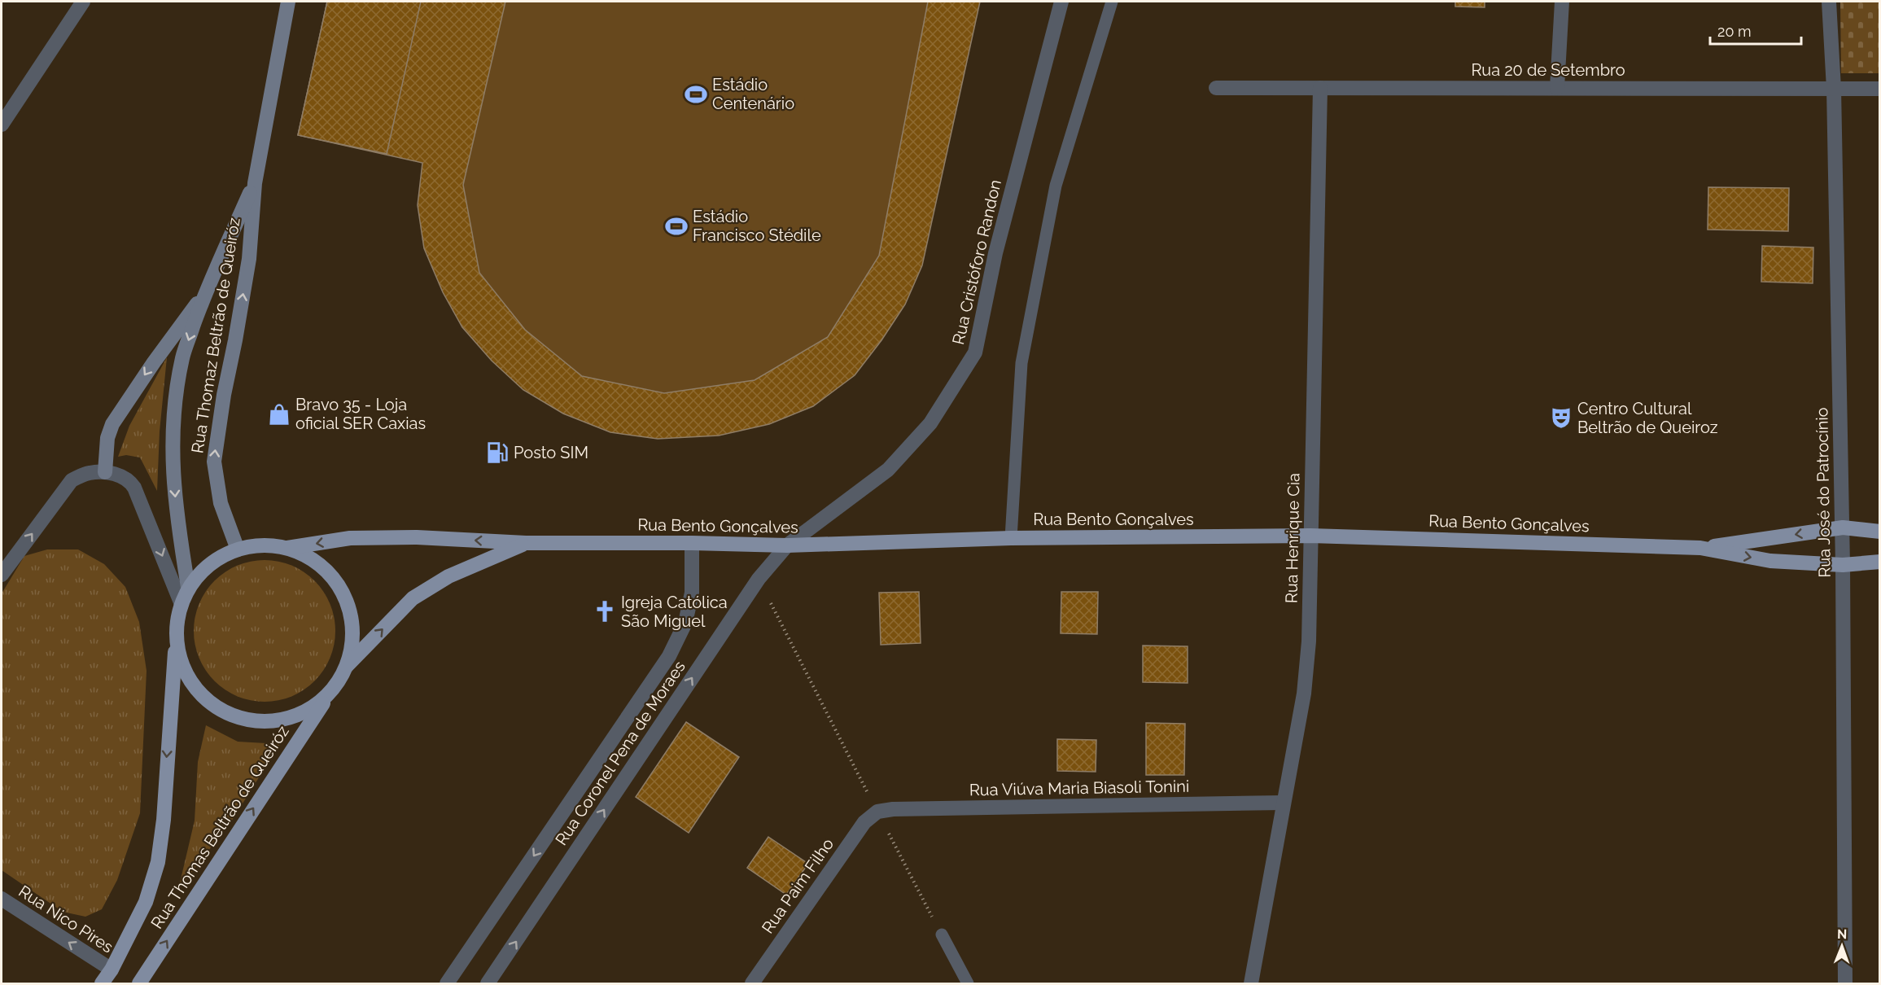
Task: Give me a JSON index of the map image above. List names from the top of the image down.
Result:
{
  "streets": {
    "main road": ["Rua Thomaz Beltrão de Queiróz", "Rua Bento Gonçalves", "Rua Thomas Beltrão de Queiróz"],
    "street": [
      "Rua 20 de Setembro",
      "Rua Cristóforo Randon",
      "Rua José do Patrocínio",
      "Rua Henrique Cia",
      "Rua Coronel Pena de Moraes",
      "Rua Viúva Maria Biasoli Tonini",
      "Rua Paim Filho",
      "Rua Nico Pires"
    ]
  },
  "crossings": [
    ["Rua 20 de Setembro", "Rua José do Patrocínio"],
    ["Rua 20 de Setembro", "Rua Henrique Cia"],
    ["Rua Cristóforo Randon", "Rua Bento Gonçalves"],
    ["Rua Cristóforo Randon", "Rua Coronel Pena de Moraes"],
    ["Rua Thomaz Beltrão de Queiróz", "Rua Bento Gonçalves"],
    ["Rua José do Patrocínio", "Rua Bento Gonçalves"],
    ["Rua Bento Gonçalves", "Rua Henrique Cia"],
    ["Rua Bento Gonçalves", "Rua Coronel Pena de Moraes"],
    ["Rua Bento Gonçalves", "Rua Thomas Beltrão de Queiróz"],
    ["Rua Henrique Cia", "Rua Viúva Maria Biasoli Tonini"],
    ["Rua Viúva Maria Biasoli Tonini", "Rua Paim Filho"],
    ["Rua Thomas Beltrão de Queiróz", "Rua Nico Pires"]
  ],
  "one_way": ["Rua Nico Pires"],
  "places": {
    "sports": ["Estádio Centenário", "Estádio Francisco Stédile"],
    "shop": ["Bravo 35 - Loja oficial SER Caxias"],
    "theatre": ["Centro Cultural Beltrão de Queiroz"],
    "fuel station": ["Posto SIM"],
    "church": ["Igreja Católica São Miguel"]
  },
  "scale_bar": "20 m",
  "north": "top"
}
